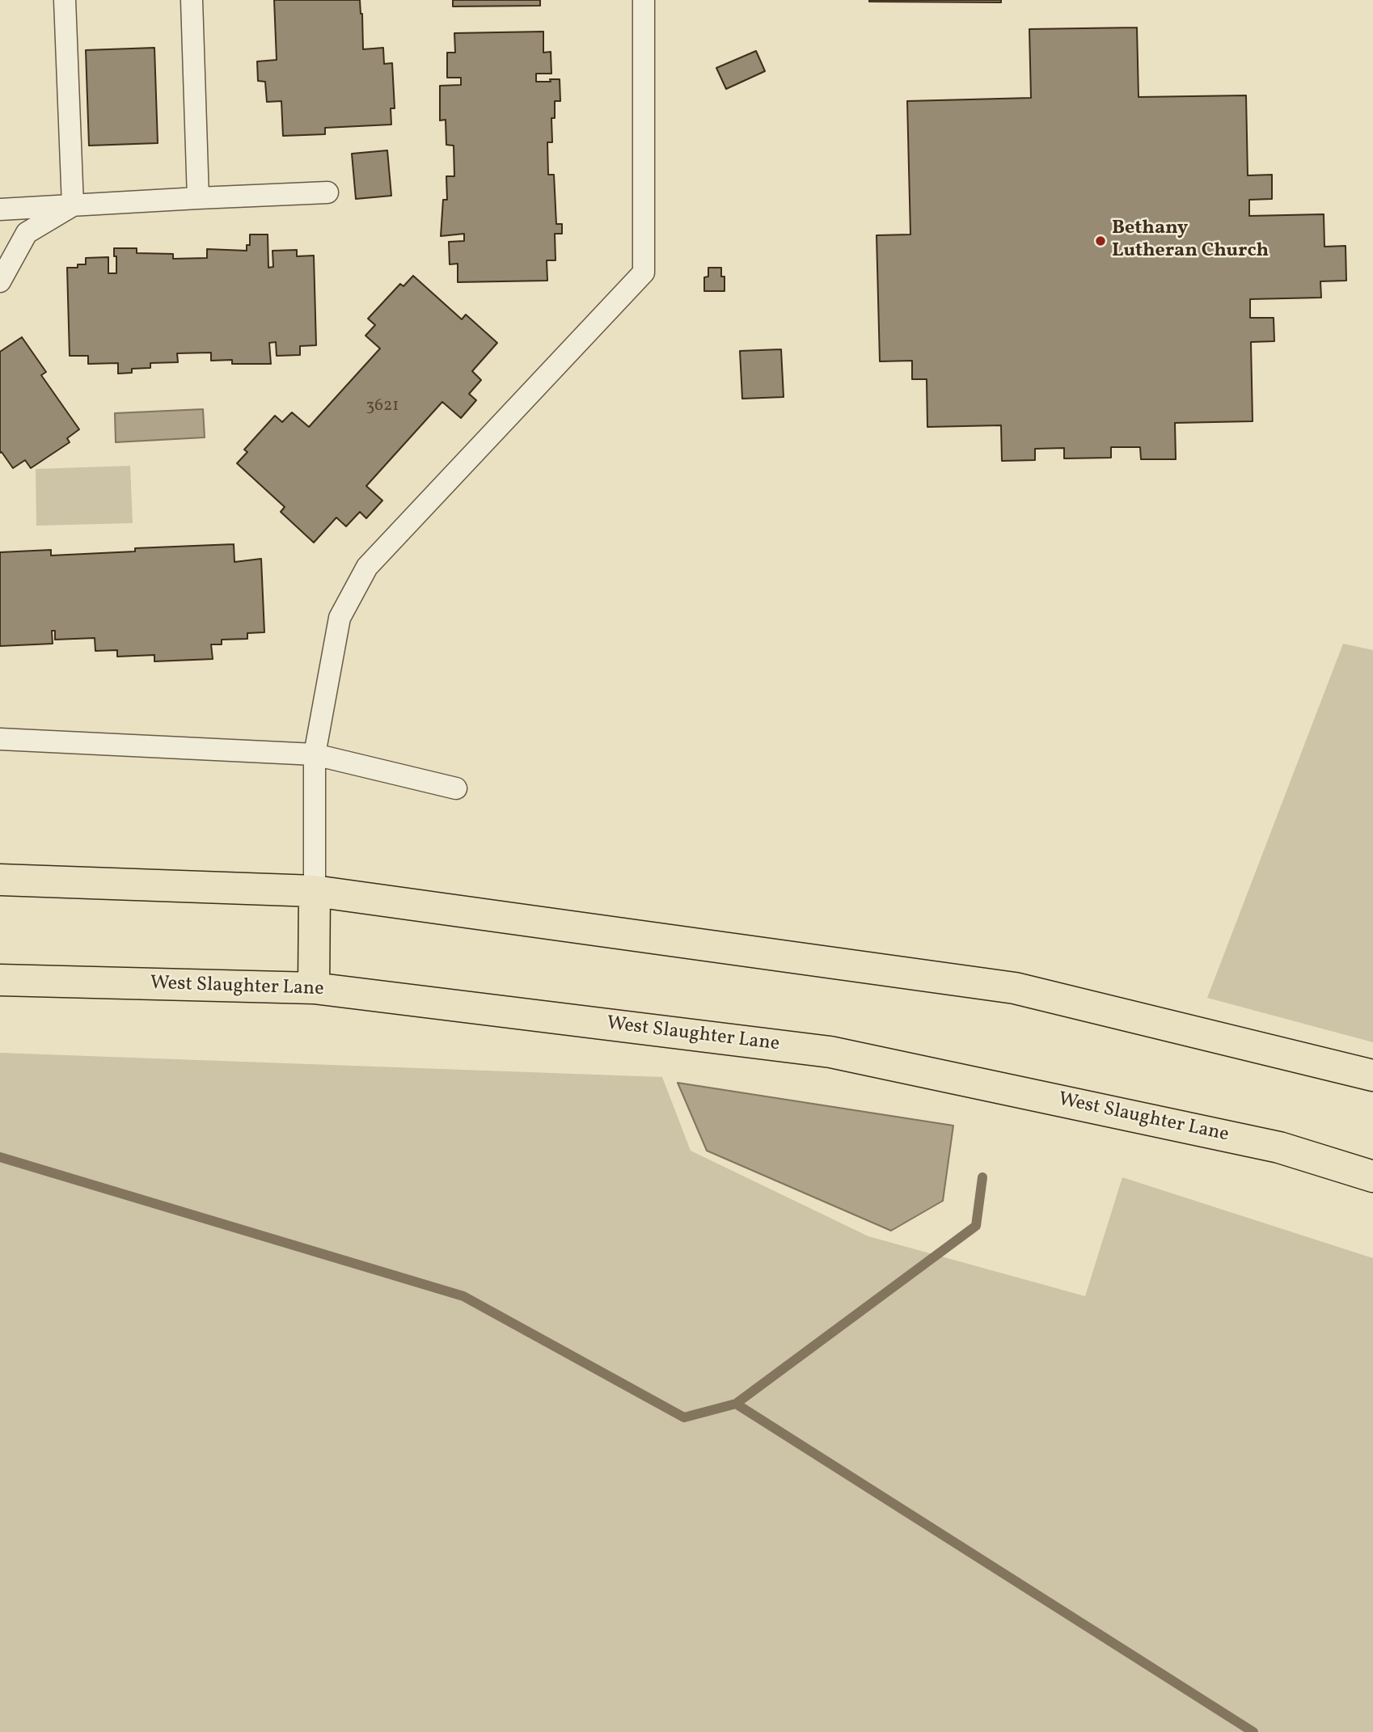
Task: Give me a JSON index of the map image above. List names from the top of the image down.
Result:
{
  "streets": {
    "main road": ["West Slaughter Lane"]
  },
  "places": ["Bethany Lutheran Church"],
  "house_numbers": ["3621"]
}
